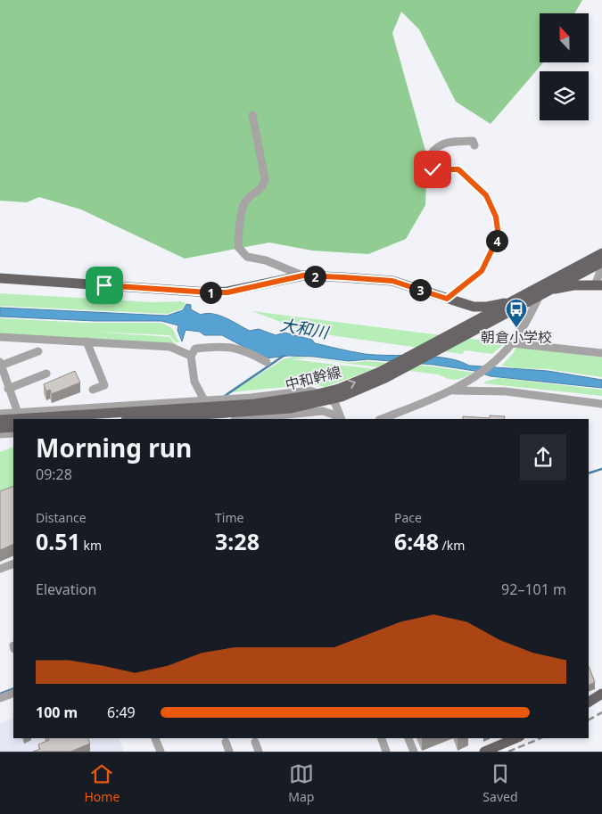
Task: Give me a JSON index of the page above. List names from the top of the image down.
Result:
{
  "streets": {
    "main road": ["中和幹線"]
  },
  "water": ["大和川"],
  "places": {
    "bus stop": ["朝倉小学校"]
  },
  "north": "top",
  "page": {
    "pins": [
      "4",
      "2",
      "3",
      "1"
    ],
    "heading": ["Morning run", "09:28"],
    "stats": [
      ["Distance", "0.51 km"],
      ["Time", "3:28"],
      ["Pace", "6:48 /km"]
    ],
    "chart": ["Elevation", "92–101 m"],
    "list": [
      {
        "name": "100 m",
        "note": "6:49"
      }
    ],
    "tabs": ["Home", "Map", "Saved"]
  }
}
